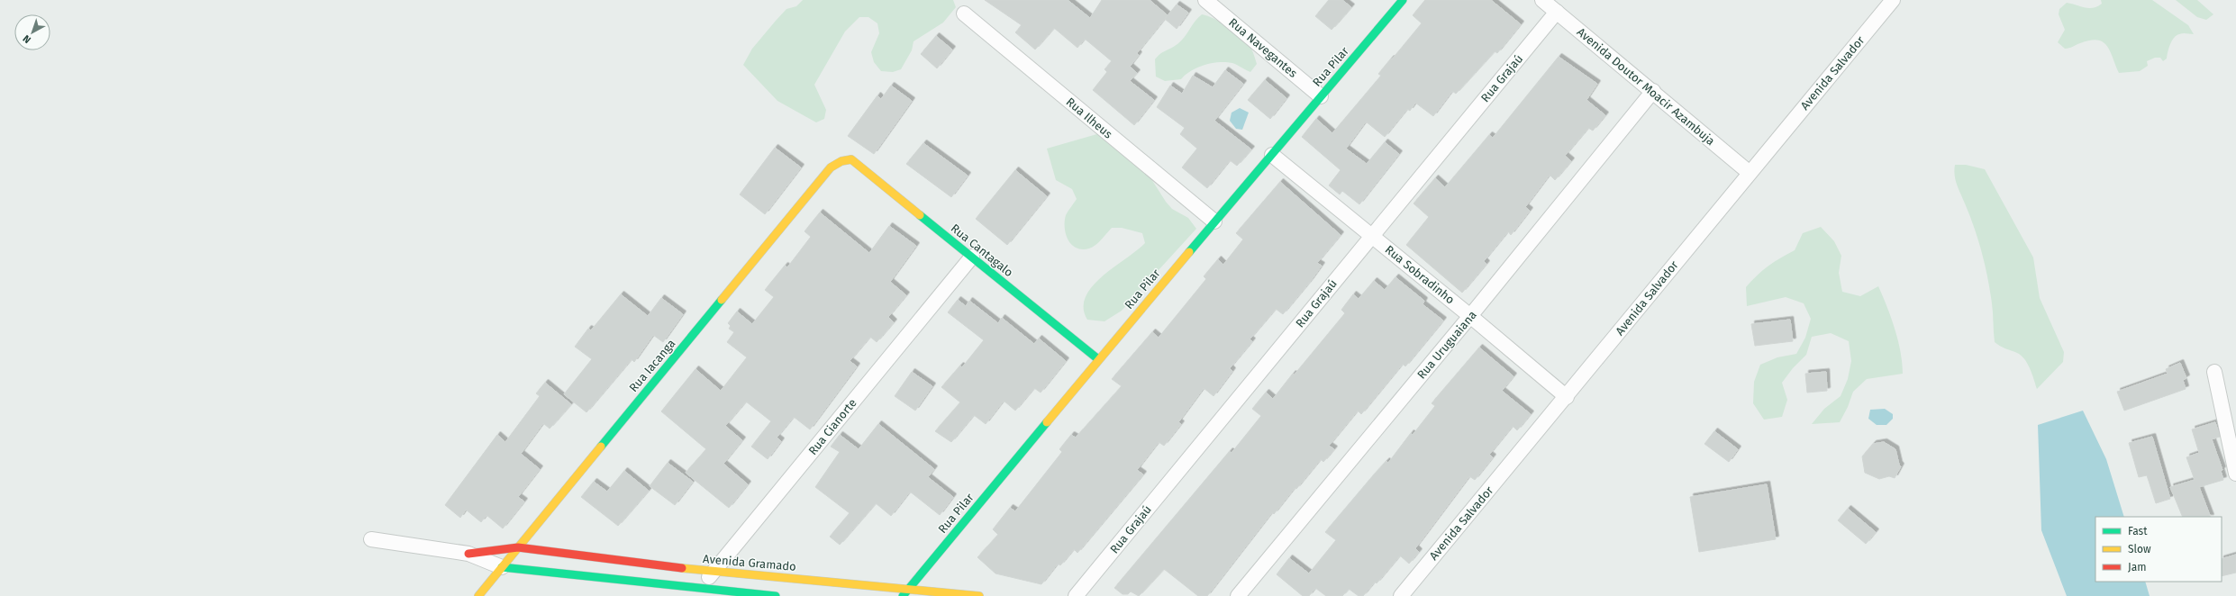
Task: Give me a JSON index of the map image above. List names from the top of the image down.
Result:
{
  "streets": {
    "street": [
      "Rua Navegantes",
      "Rua Pilar",
      "Avenida Salvador",
      "Rua Grajaú",
      "Avenida Doutor Moacir Azambuja",
      "Rua Ilheus",
      "Rua Cantagalo",
      "Rua Sobradinho",
      "Rua Uruguaiana",
      "Rua Iacanga",
      "Rua Cianorte",
      "Avenida Gramado"
    ]
  },
  "crossings": [
    ["Rua Navegantes", "Rua Pilar"],
    ["Rua Pilar", "Rua Ilheus"],
    ["Rua Pilar", "Rua Cantagalo"],
    ["Rua Pilar", "Rua Sobradinho"],
    ["Rua Pilar", "Avenida Gramado"],
    ["Avenida Salvador", "Avenida Doutor Moacir Azambuja"],
    ["Avenida Salvador", "Rua Sobradinho"],
    ["Rua Grajaú", "Avenida Doutor Moacir Azambuja"],
    ["Rua Grajaú", "Rua Sobradinho"],
    ["Avenida Doutor Moacir Azambuja", "Rua Uruguaiana"],
    ["Rua Cantagalo", "Rua Iacanga"],
    ["Rua Cantagalo", "Rua Cianorte"],
    ["Rua Sobradinho", "Rua Uruguaiana"],
    ["Rua Iacanga", "Avenida Gramado"],
    ["Rua Cianorte", "Avenida Gramado"]
  ],
  "legend": ["Fast", "Slow", "Jam"],
  "north": "bottom left"
}
